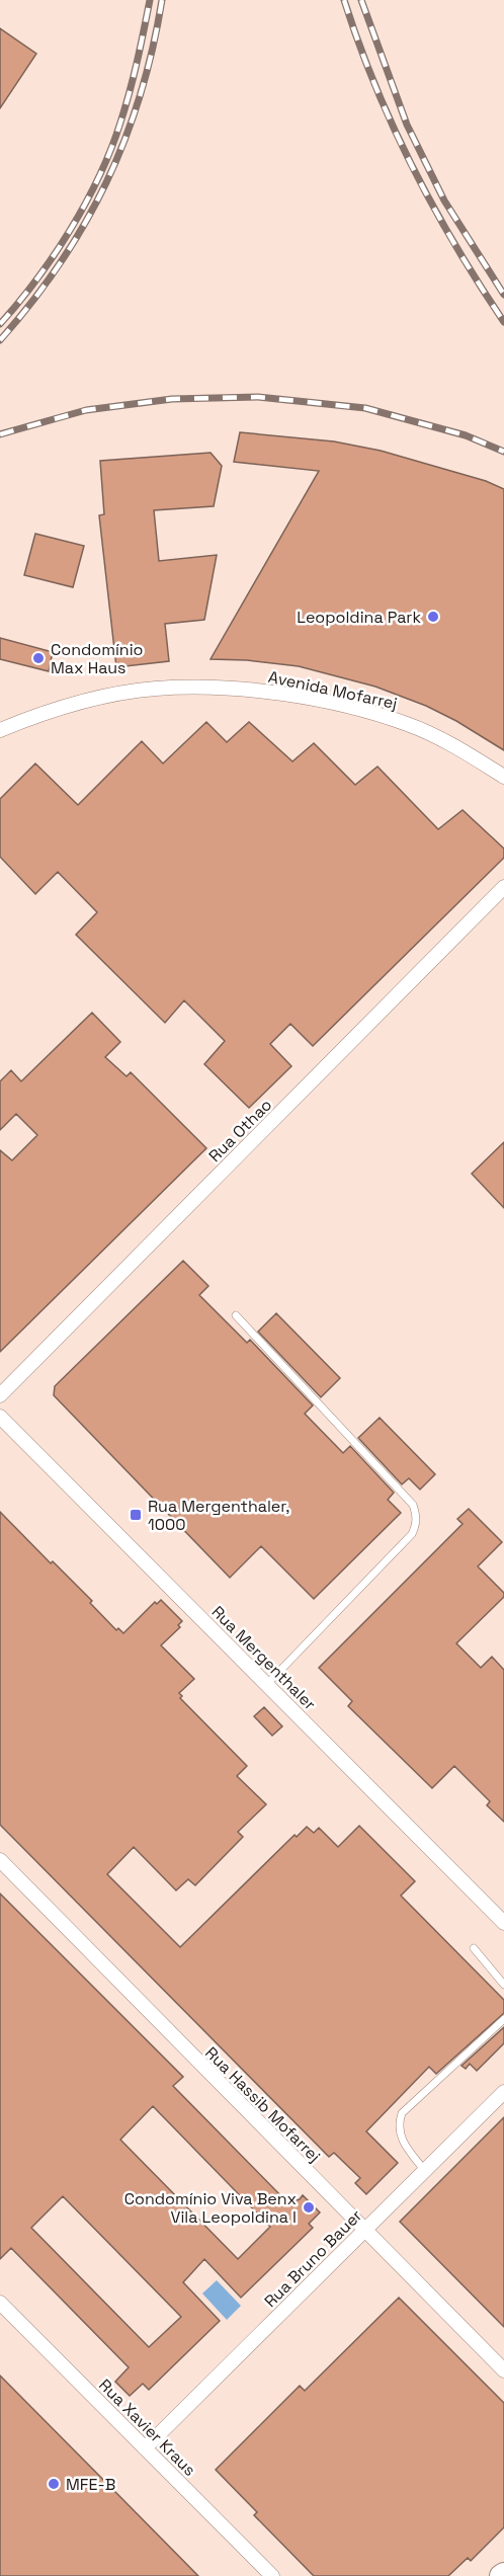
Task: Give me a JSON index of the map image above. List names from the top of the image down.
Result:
{
  "streets": {
    "street": [
      "Avenida Mofarrej",
      "Rua Othao",
      "Rua Mergenthaler",
      "Rua Hassib Mofarrej",
      "Rua Bruno Bauer",
      "Rua Xavier Kraus"
    ]
  },
  "crossings": [
    ["Rua Hassib Mofarrej", "Rua Bruno Bauer"],
    ["Rua Bruno Bauer", "Rua Xavier Kraus"]
  ],
  "places": {
    "other": [
      "Leopoldina Park",
      "Condomínio Max Haus",
      "Condomínio Viva Benx Vila Leopoldina I",
      "MFE-B"
    ],
    "transit": ["Rua Mergenthaler, 1000"]
  }
}
